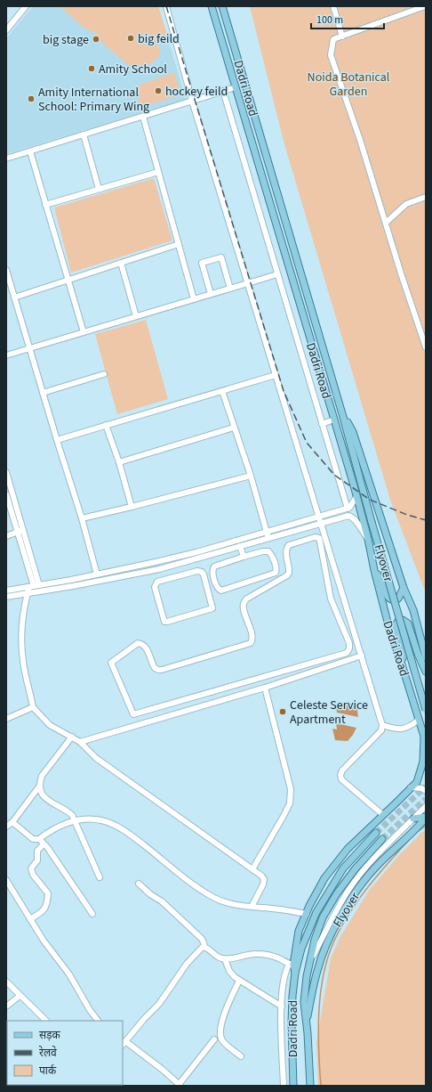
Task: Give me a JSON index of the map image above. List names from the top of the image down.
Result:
{
  "streets": {
    "main road": ["Dadri Road", "Flyover"]
  },
  "crossings": [
    ["Dadri Road", "Flyover"]
  ],
  "parks": ["Noida Botanical Garden"],
  "places": [
    "big feild",
    "big stage",
    "Amity School",
    "hockey feild",
    "Amity International School: Primary Wing",
    "Celeste Service Apartment"
  ],
  "legend": ["सड़क", "रेलवे", "पार्क"],
  "scale_bar": "100 m"
}
